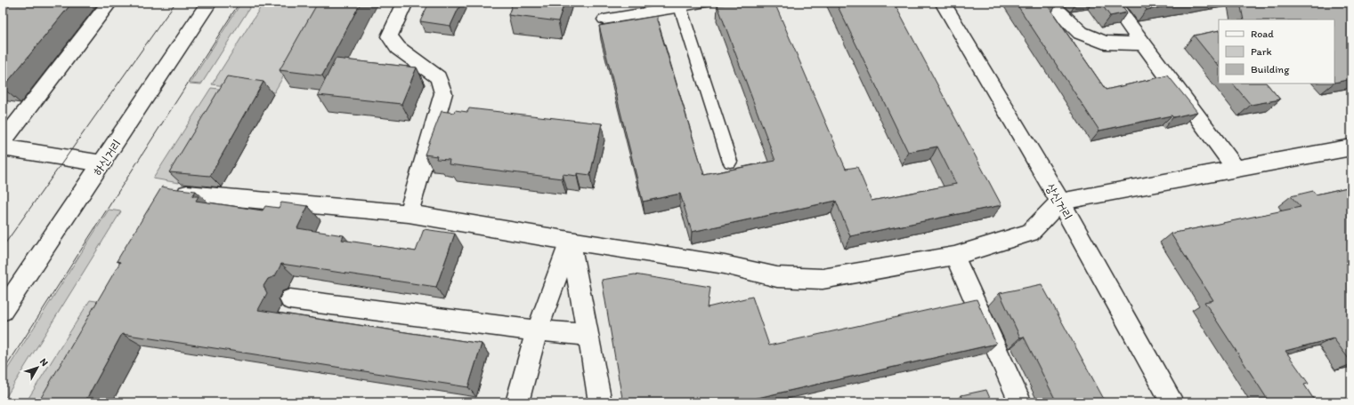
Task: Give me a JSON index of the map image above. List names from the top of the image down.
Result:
{
  "streets": {
    "street": ["하신거리", "상신거리"]
  },
  "legend": ["Road", "Park", "Building"],
  "north": "top right"
}
